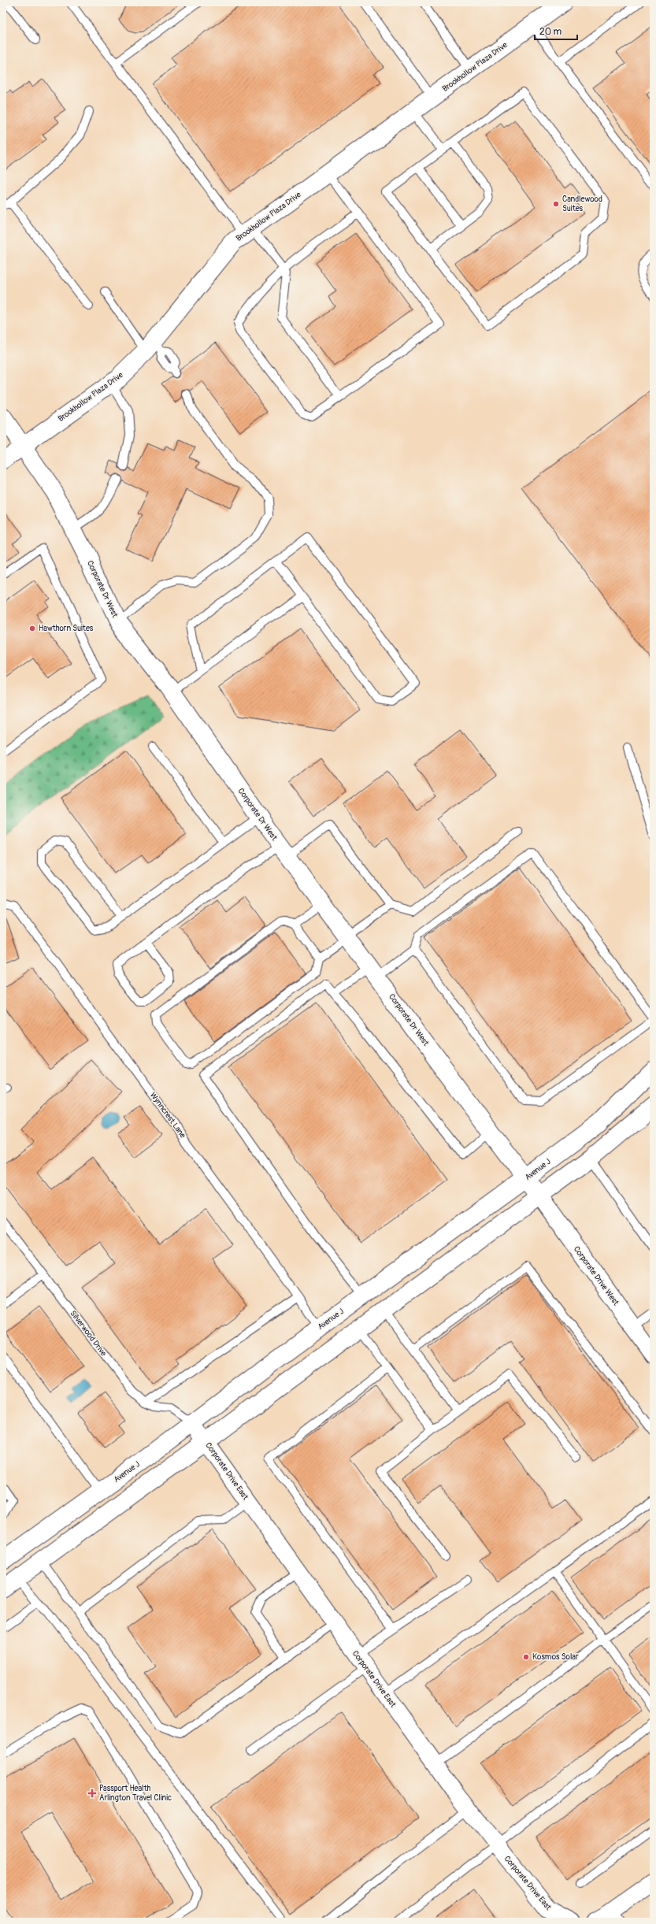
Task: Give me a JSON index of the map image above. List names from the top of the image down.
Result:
{
  "streets": {
    "street": [
      "Brookhollow Plaza Drive",
      "Corporate Dr West",
      "Avenue J",
      "Corporate Drive West",
      "Corporate Drive East"
    ],
    "lane": ["Wynncrest Lane", "Silverwood Drive"]
  },
  "crossings": [
    ["Brookhollow Plaza Drive", "Corporate Dr West"],
    ["Corporate Dr West", "Avenue J"],
    ["Corporate Dr West", "Corporate Drive West"],
    ["Wynncrest Lane", "Avenue J"],
    ["Avenue J", "Silverwood Drive"],
    ["Avenue J", "Corporate Drive East"],
    ["Silverwood Drive", "Corporate Drive East"]
  ],
  "places": {
    "other": ["Candlewood Suites", "Hawthorn Suites", "Kosmos Solar"],
    "health": ["Passport Health Arlington Travel Clinic"]
  },
  "scale_bar": "20 m"
}
